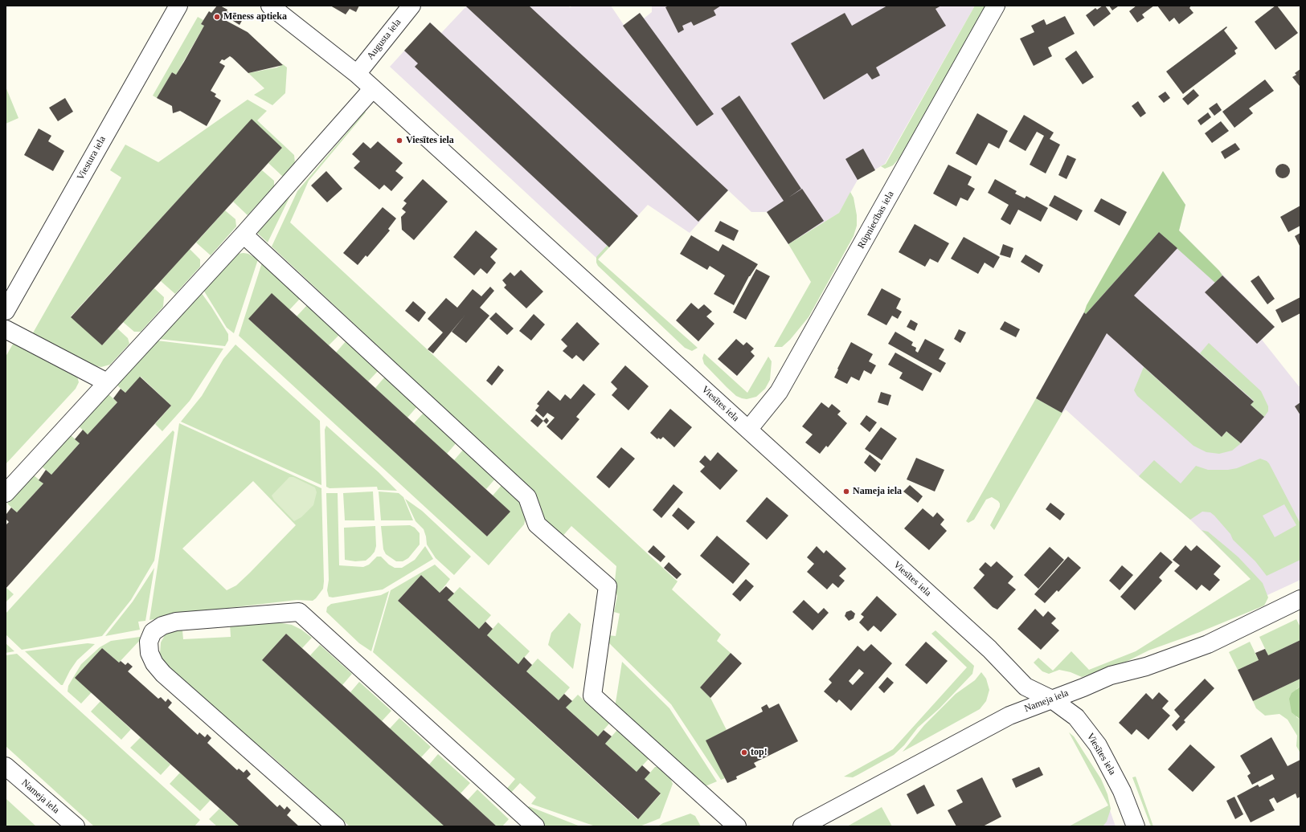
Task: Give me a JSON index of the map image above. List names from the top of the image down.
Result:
{
  "streets": {
    "street": [
      "Augusta iela",
      "Viestura iela",
      "Rūpniecības iela",
      "Viesītes iela",
      "Nameja iela"
    ]
  },
  "crossings": [
    ["Augusta iela", "Viesītes iela"],
    ["Rūpniecības iela", "Viesītes iela"],
    ["Viesītes iela", "Nameja iela"]
  ],
  "places": [
    "Mēness aptieka",
    "Viesītes iela",
    "Nameja iela",
    "top!"
  ]
}
